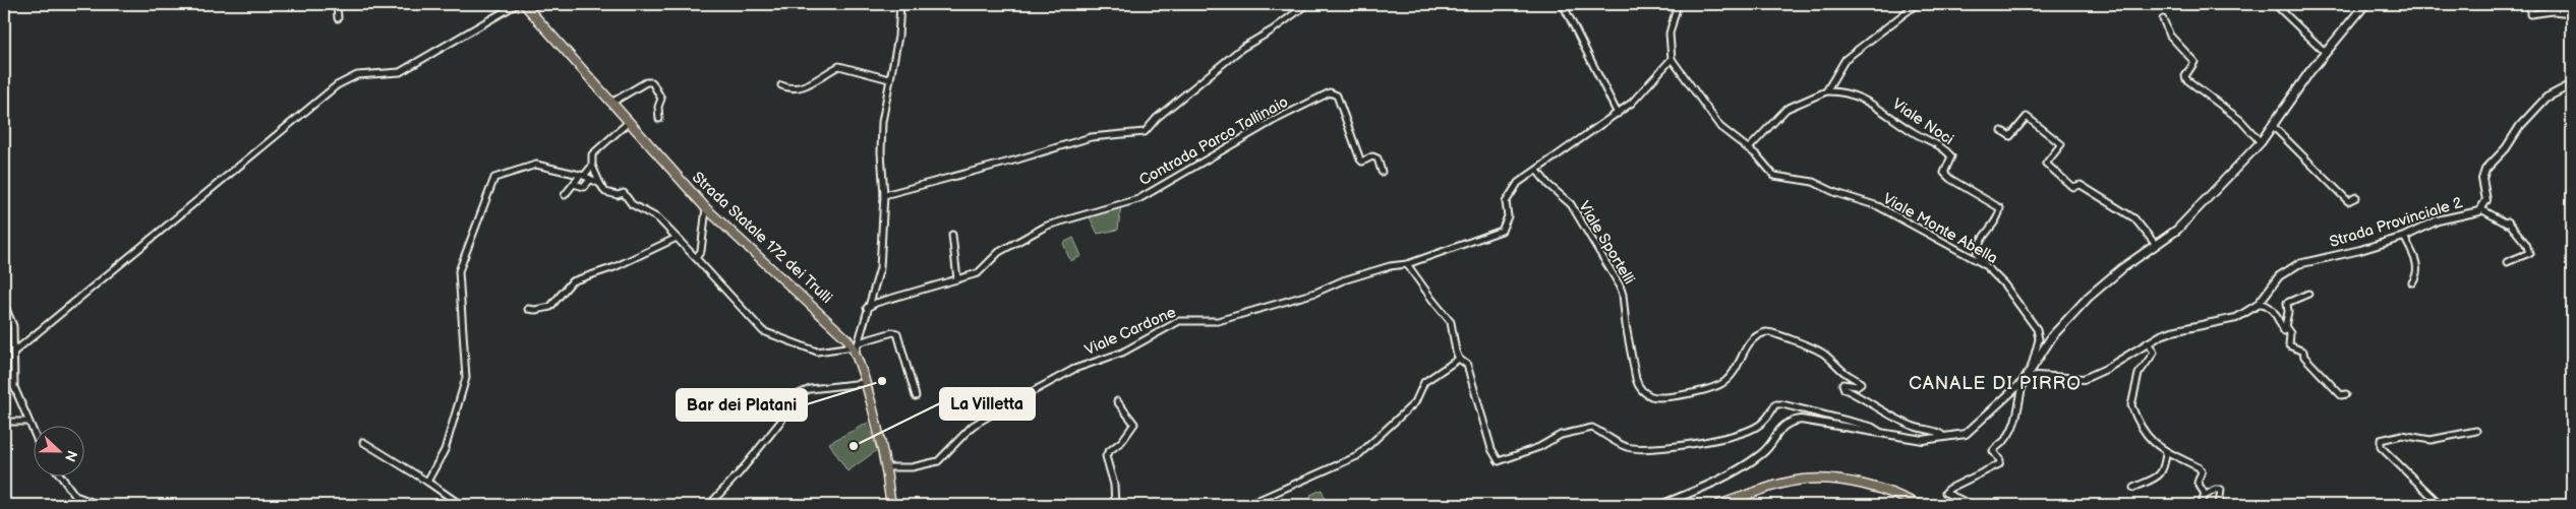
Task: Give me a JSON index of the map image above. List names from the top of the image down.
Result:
{
  "streets": {
    "main road": ["Strada Statale 172 dei Trulli"],
    "street": [
      "Viale Noci",
      "Contrada Parco Tallinaio",
      "Strada Provinciale 2",
      "Viale Monte Abella",
      "Viale Sportelli",
      "Viale Cardone"
    ]
  },
  "crossings": [
    ["Viale Noci", "Viale Monte Abella"],
    ["Viale Monte Abella", "Viale Cardone"],
    ["Strada Statale 172 dei Trulli", "Viale Cardone"],
    ["Viale Sportelli", "Viale Cardone"]
  ],
  "districts": ["CANALE DI PIRRO"],
  "places": ["Bar dei Platani", "La Villetta"],
  "north": "right"
}
